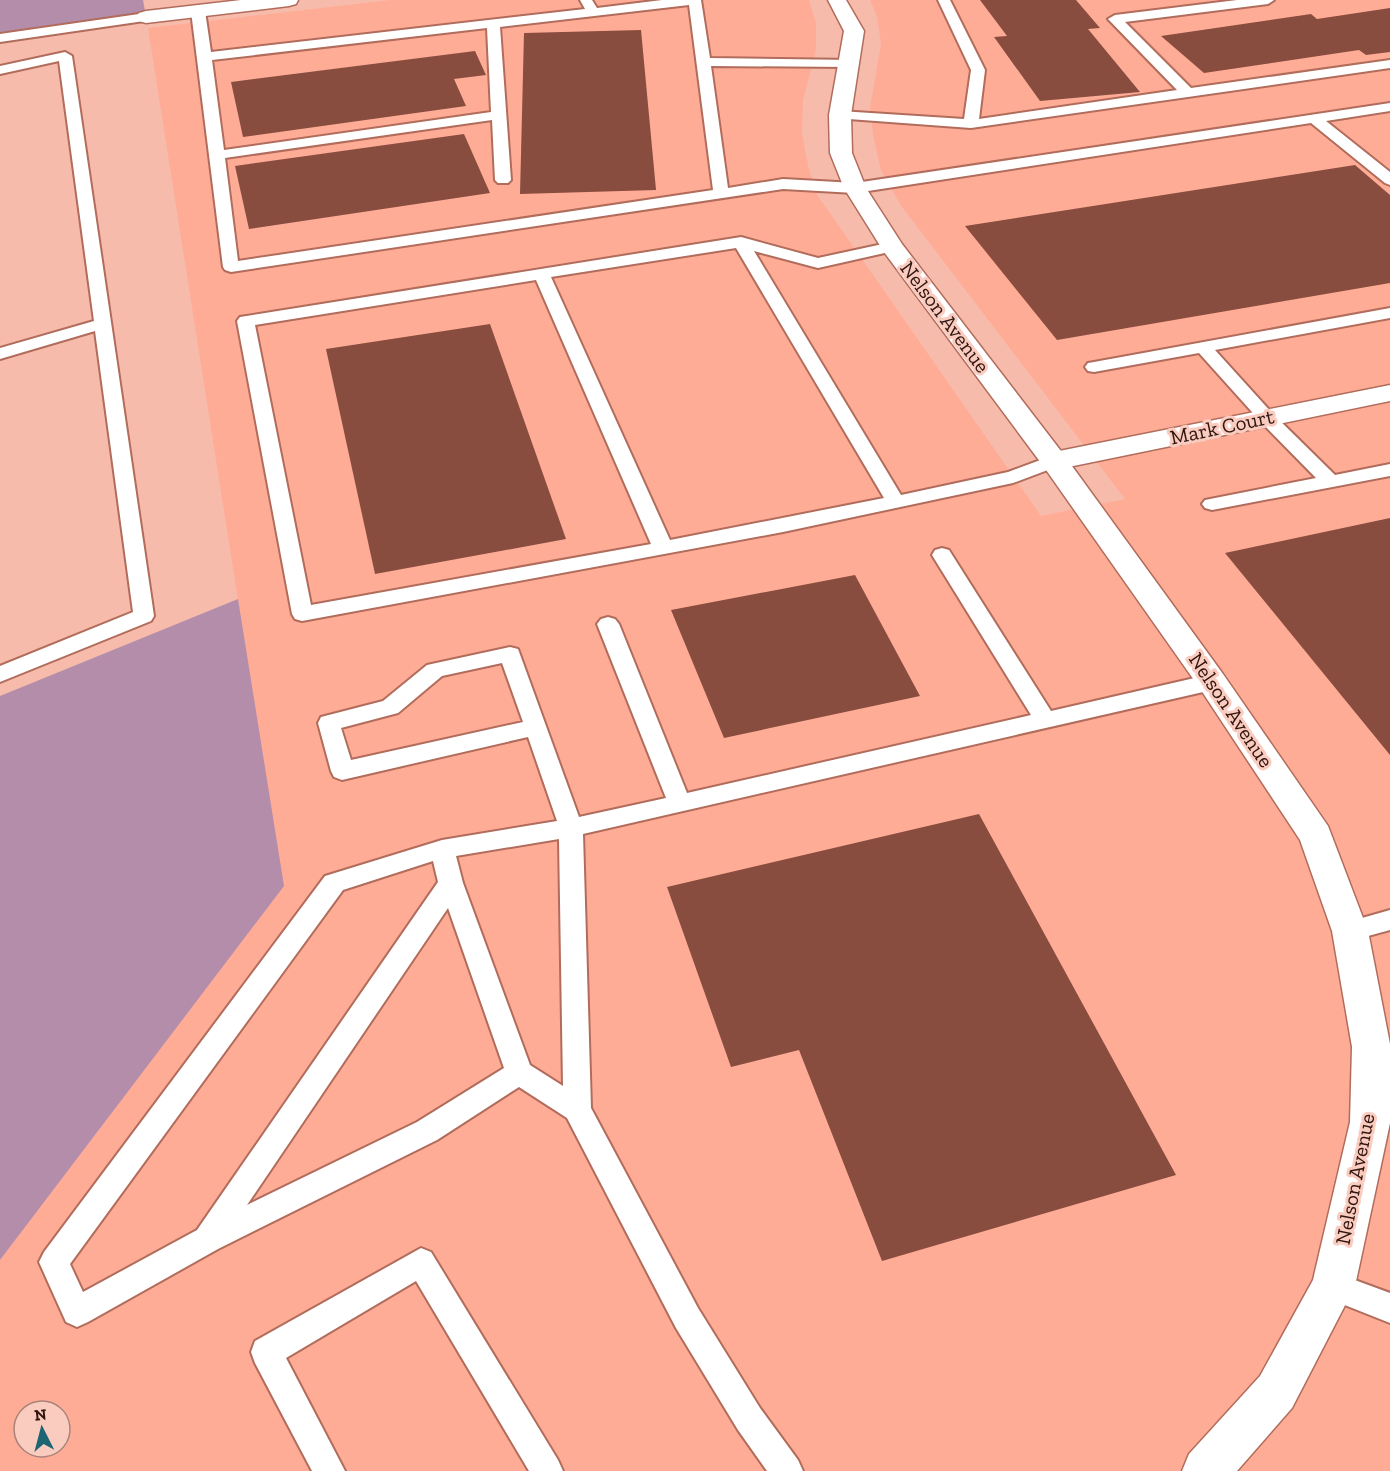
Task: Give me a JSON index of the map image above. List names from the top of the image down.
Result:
{
  "streets": {
    "street": ["Nelson Avenue", "Mark Court"]
  },
  "crossings": [
    ["Nelson Avenue", "Mark Court"]
  ],
  "north": "top"
}
